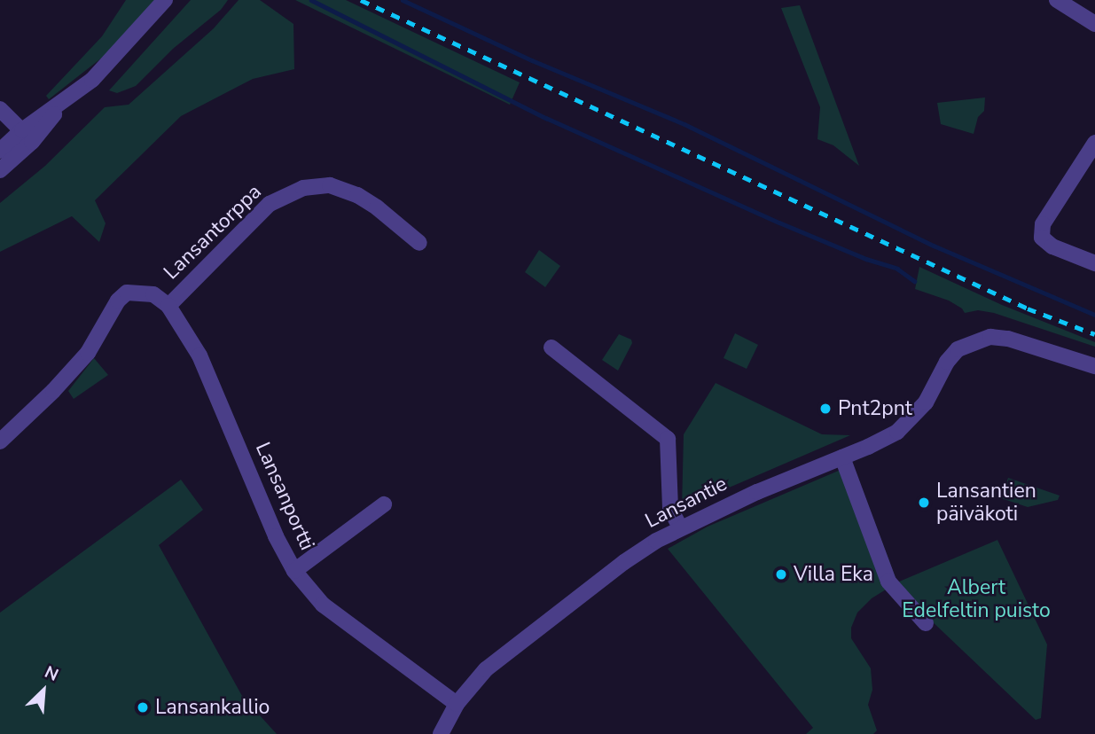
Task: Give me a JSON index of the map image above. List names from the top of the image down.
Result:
{
  "streets": {
    "street": ["Lansantorppa", "Lansanportti", "Lansantie"]
  },
  "crossings": [
    ["Lansantorppa", "Lansanportti"],
    ["Lansanportti", "Lansantie"]
  ],
  "parks": ["Albert Edelfeltin puisto"],
  "places": [
    "Pnt2pnt",
    "Lansantien päiväkoti",
    "Villa Eka",
    "Lansankallio"
  ],
  "north": "top right"
}
